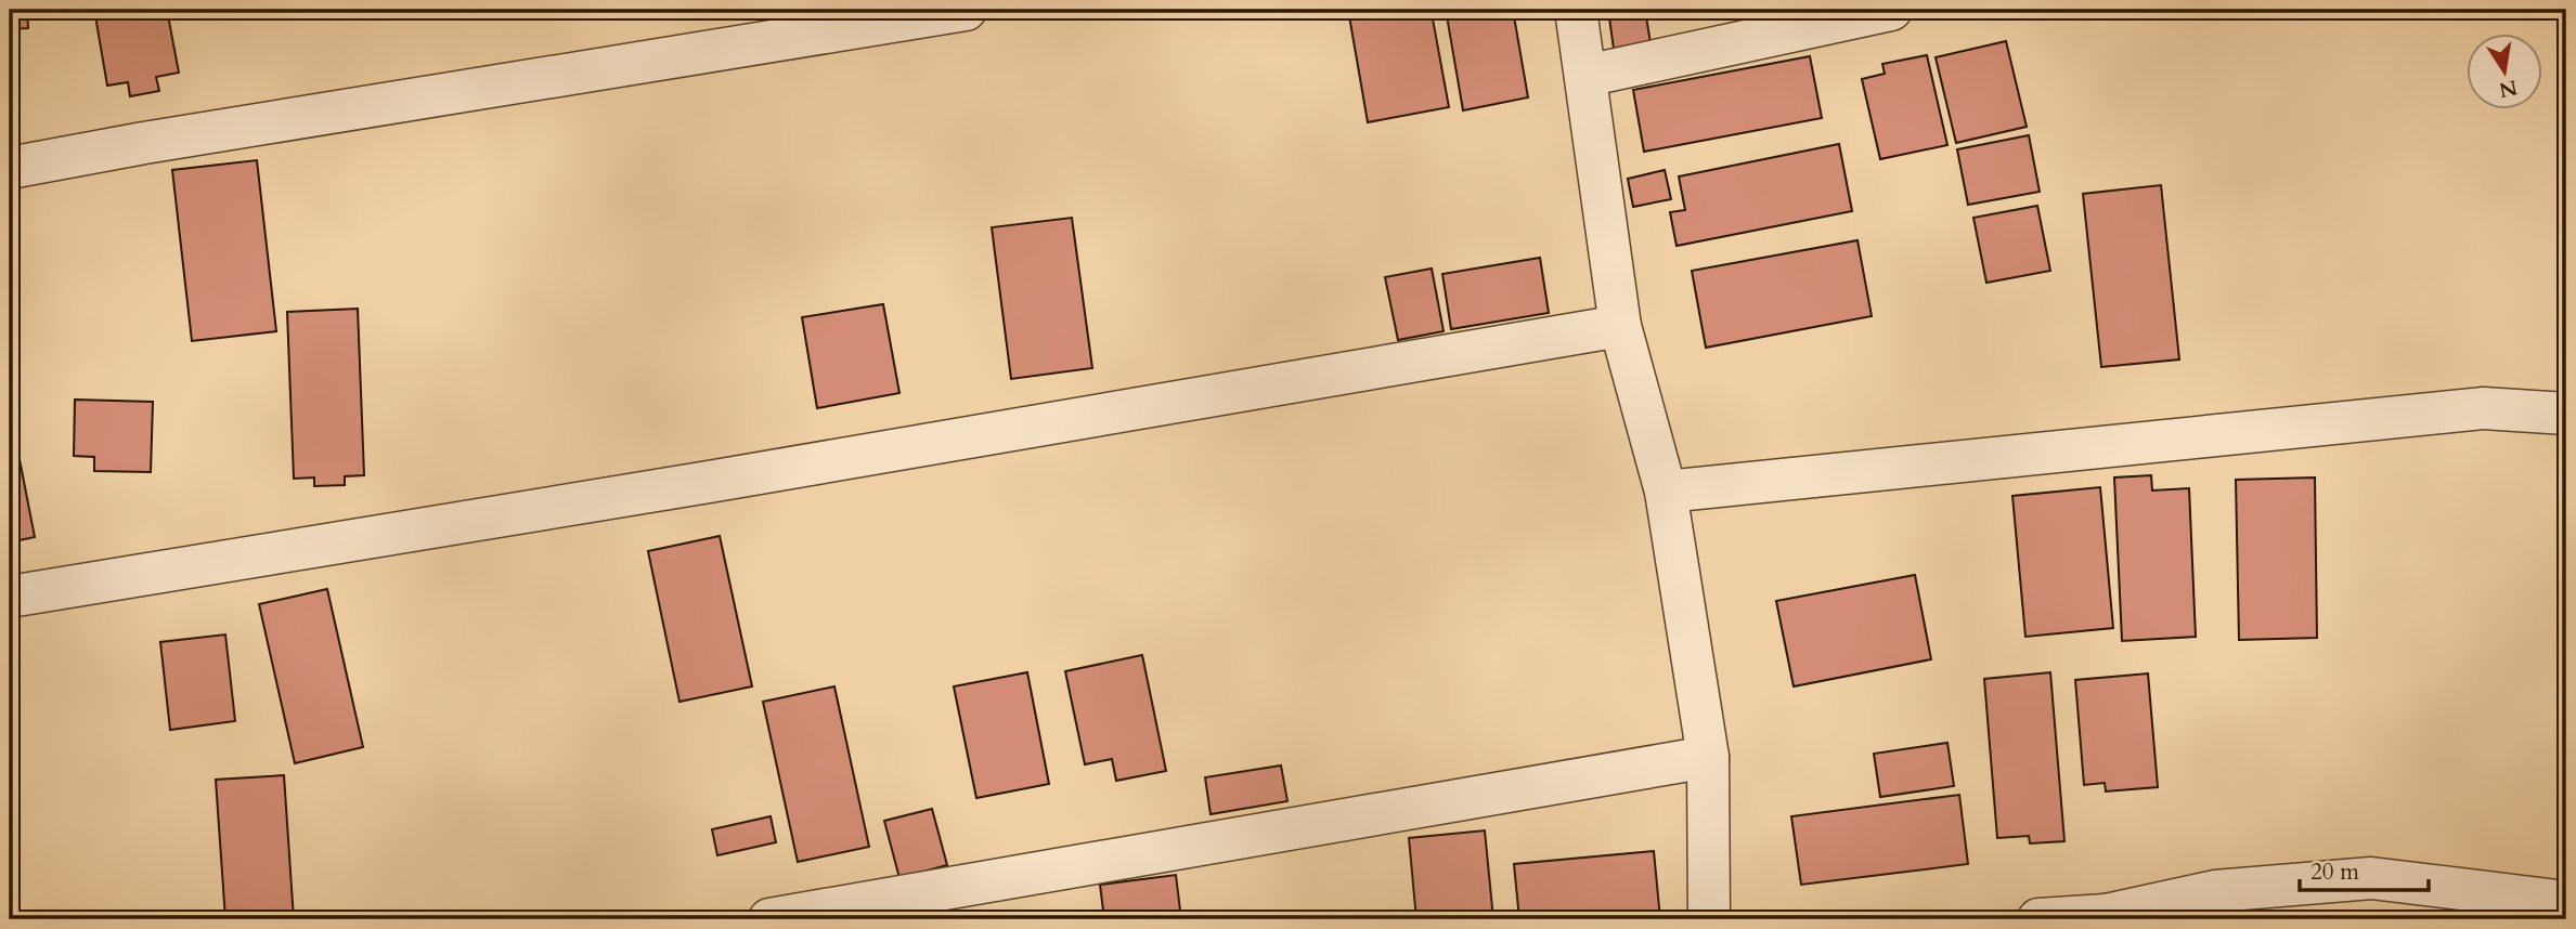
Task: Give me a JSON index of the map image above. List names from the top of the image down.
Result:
{
  "scale_bar": "20 m",
  "north": "bottom"
}
